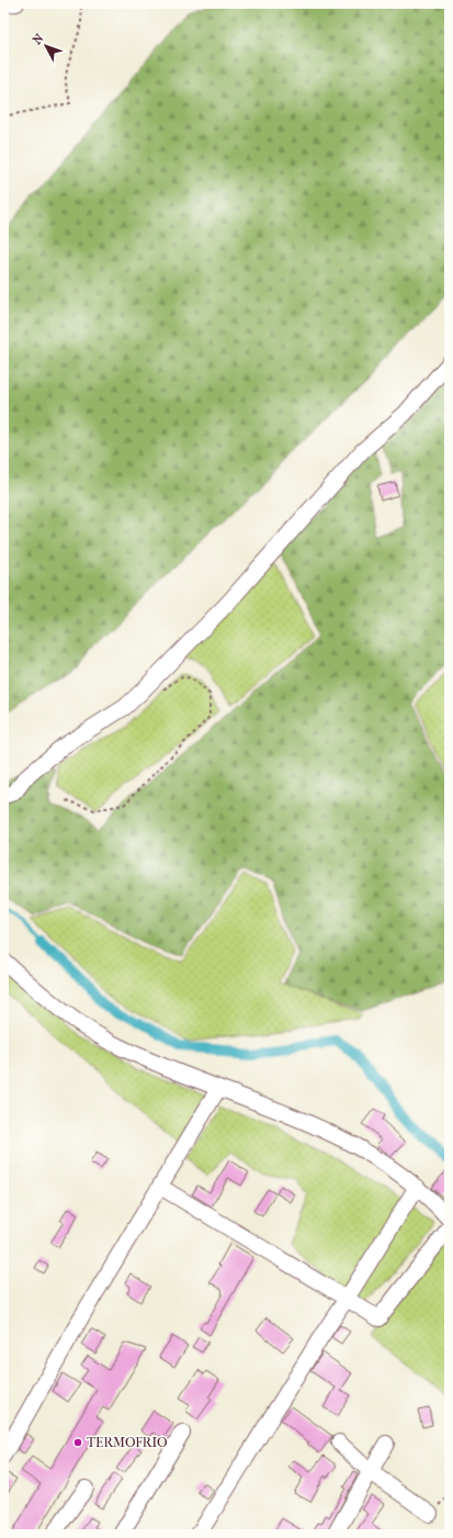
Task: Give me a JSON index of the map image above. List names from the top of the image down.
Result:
{
  "places": ["TERMOFRIO"],
  "north": "top left"
}
